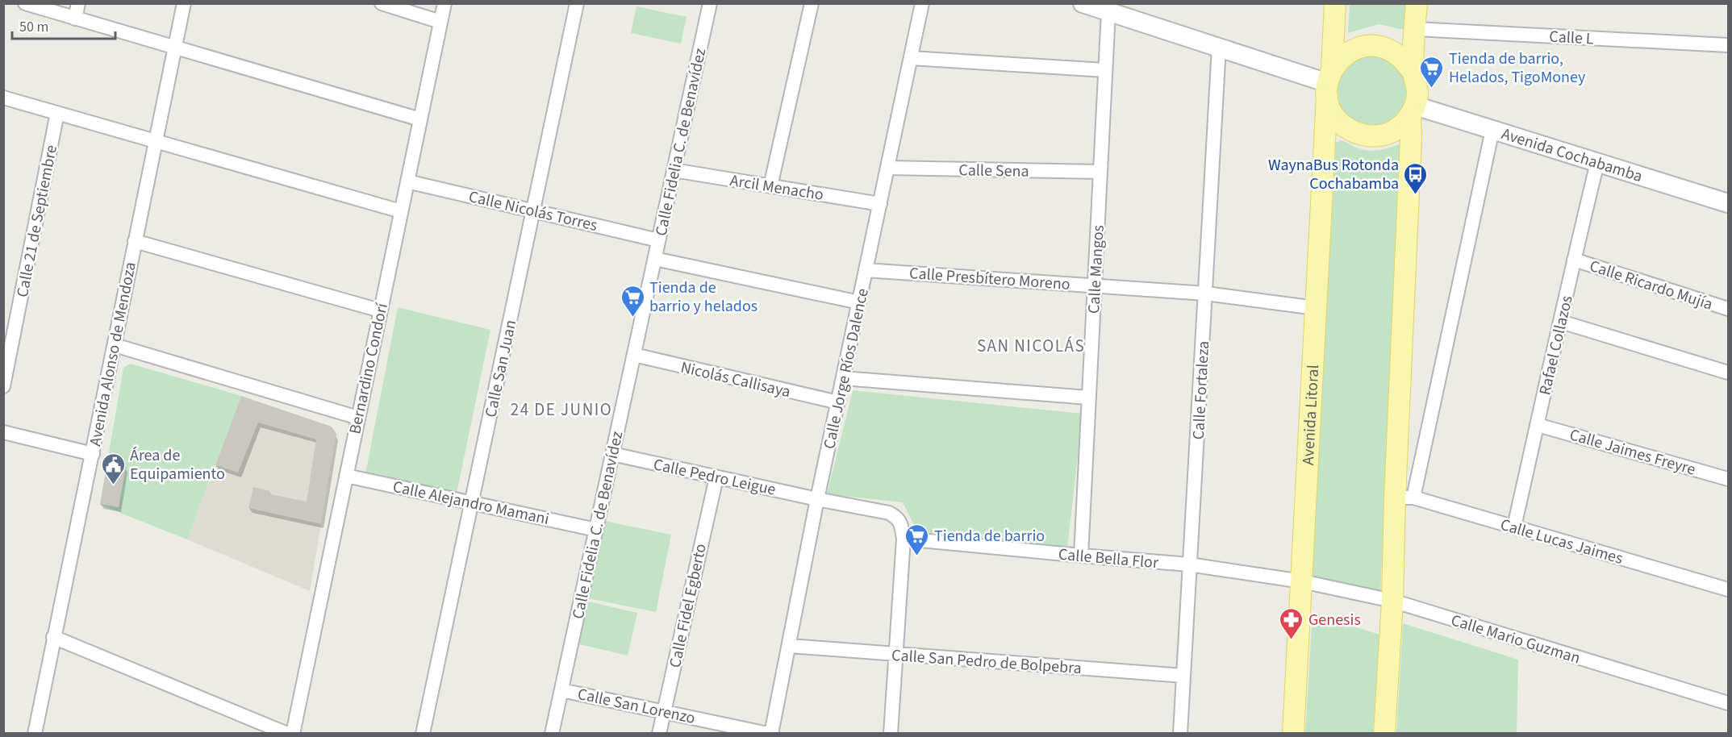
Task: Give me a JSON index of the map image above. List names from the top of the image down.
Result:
{
  "streets": {
    "main road": ["Avenida Cochabamba", "Avenida Litoral"],
    "street": [
      "Calle L",
      "Calle Fidelia C. de Benavídez",
      "Calle Sena",
      "Arcil Menacho",
      "Calle Nicolás Torres",
      "Calle 21 de Septiembre",
      "Calle Mangos",
      "Calle Presbítero Moreno",
      "Calle Ricardo Mujía",
      "Rafael Collazos",
      "Avenida Alonso de Mendoza",
      "Bernardino Condorí",
      "Calle San Juan",
      "Calle Jorge Ríos Dalence",
      "Nicolás Callisaya",
      "Calle Fortaleza",
      "Calle Jaimes Freyre",
      "Calle Pedro Leigue",
      "Calle Alejandro Mamani",
      "Calle Lucas Jaimes",
      "Calle Bella Flor",
      "Calle Fidel Egberto",
      "Calle Mario Guzman",
      "Calle San Pedro de Bolpebra",
      "Calle San Lorenzo"
    ]
  },
  "crossings": [
    ["Calle Fidelia C. de Benavídez", "Arcil Menacho"],
    ["Calle Fidelia C. de Benavídez", "Calle Nicolás Torres"],
    ["Calle Fidelia C. de Benavídez", "Nicolás Callisaya"],
    ["Calle Fidelia C. de Benavídez", "Calle Pedro Leigue"],
    ["Calle Fidelia C. de Benavídez", "Calle Alejandro Mamani"],
    ["Calle Fidelia C. de Benavídez", "Calle San Lorenzo"],
    ["Avenida Cochabamba", "Rafael Collazos"],
    ["Avenida Cochabamba", "Avenida Litoral"],
    ["Calle Sena", "Calle Mangos"],
    ["Calle Sena", "Calle Jorge Ríos Dalence"],
    ["Arcil Menacho", "Calle Jorge Ríos Dalence"],
    ["Calle Nicolás Torres", "Bernardino Condorí"],
    ["Calle Nicolás Torres", "Calle San Juan"],
    ["Calle Mangos", "Calle Presbítero Moreno"],
    ["Calle Mangos", "Calle Bella Flor"],
    ["Calle Presbítero Moreno", "Calle Jorge Ríos Dalence"],
    ["Calle Presbítero Moreno", "Calle Fortaleza"],
    ["Calle Presbítero Moreno", "Avenida Litoral"],
    ["Calle Ricardo Mujía", "Rafael Collazos"],
    ["Rafael Collazos", "Calle Jaimes Freyre"],
    ["Rafael Collazos", "Calle Lucas Jaimes"],
    ["Bernardino Condorí", "Calle Alejandro Mamani"],
    ["Calle San Juan", "Calle Alejandro Mamani"],
    ["Calle Jorge Ríos Dalence", "Nicolás Callisaya"],
    ["Calle Jorge Ríos Dalence", "Calle Pedro Leigue"],
    ["Calle Jorge Ríos Dalence", "Calle San Pedro de Bolpebra"],
    ["Calle Jorge Ríos Dalence", "Calle San Lorenzo"],
    ["Calle Fortaleza", "Calle Bella Flor"],
    ["Calle Fortaleza", "Calle San Pedro de Bolpebra"],
    ["Avenida Litoral", "Calle Bella Flor"],
    ["Avenida Litoral", "Calle Mario Guzman"],
    ["Calle Pedro Leigue", "Calle Fidel Egberto"],
    ["Calle Bella Flor", "Calle Mario Guzman"],
    ["Calle Fidel Egberto", "Calle San Lorenzo"]
  ],
  "districts": ["SAN NICOLÁS", "24 DE JUNIO"],
  "places": {
    "supermarket": ["Tienda de barrio, Helados, TigoMoney", "Tienda de barrio y helados", "Tienda de barrio"],
    "bus stop": ["WaynaBus Rotonda Cochabamba"],
    "public building": ["Área de Equipamiento"],
    "pharmacy": ["Genesis"]
  },
  "scale_bar": "50 m"
}
